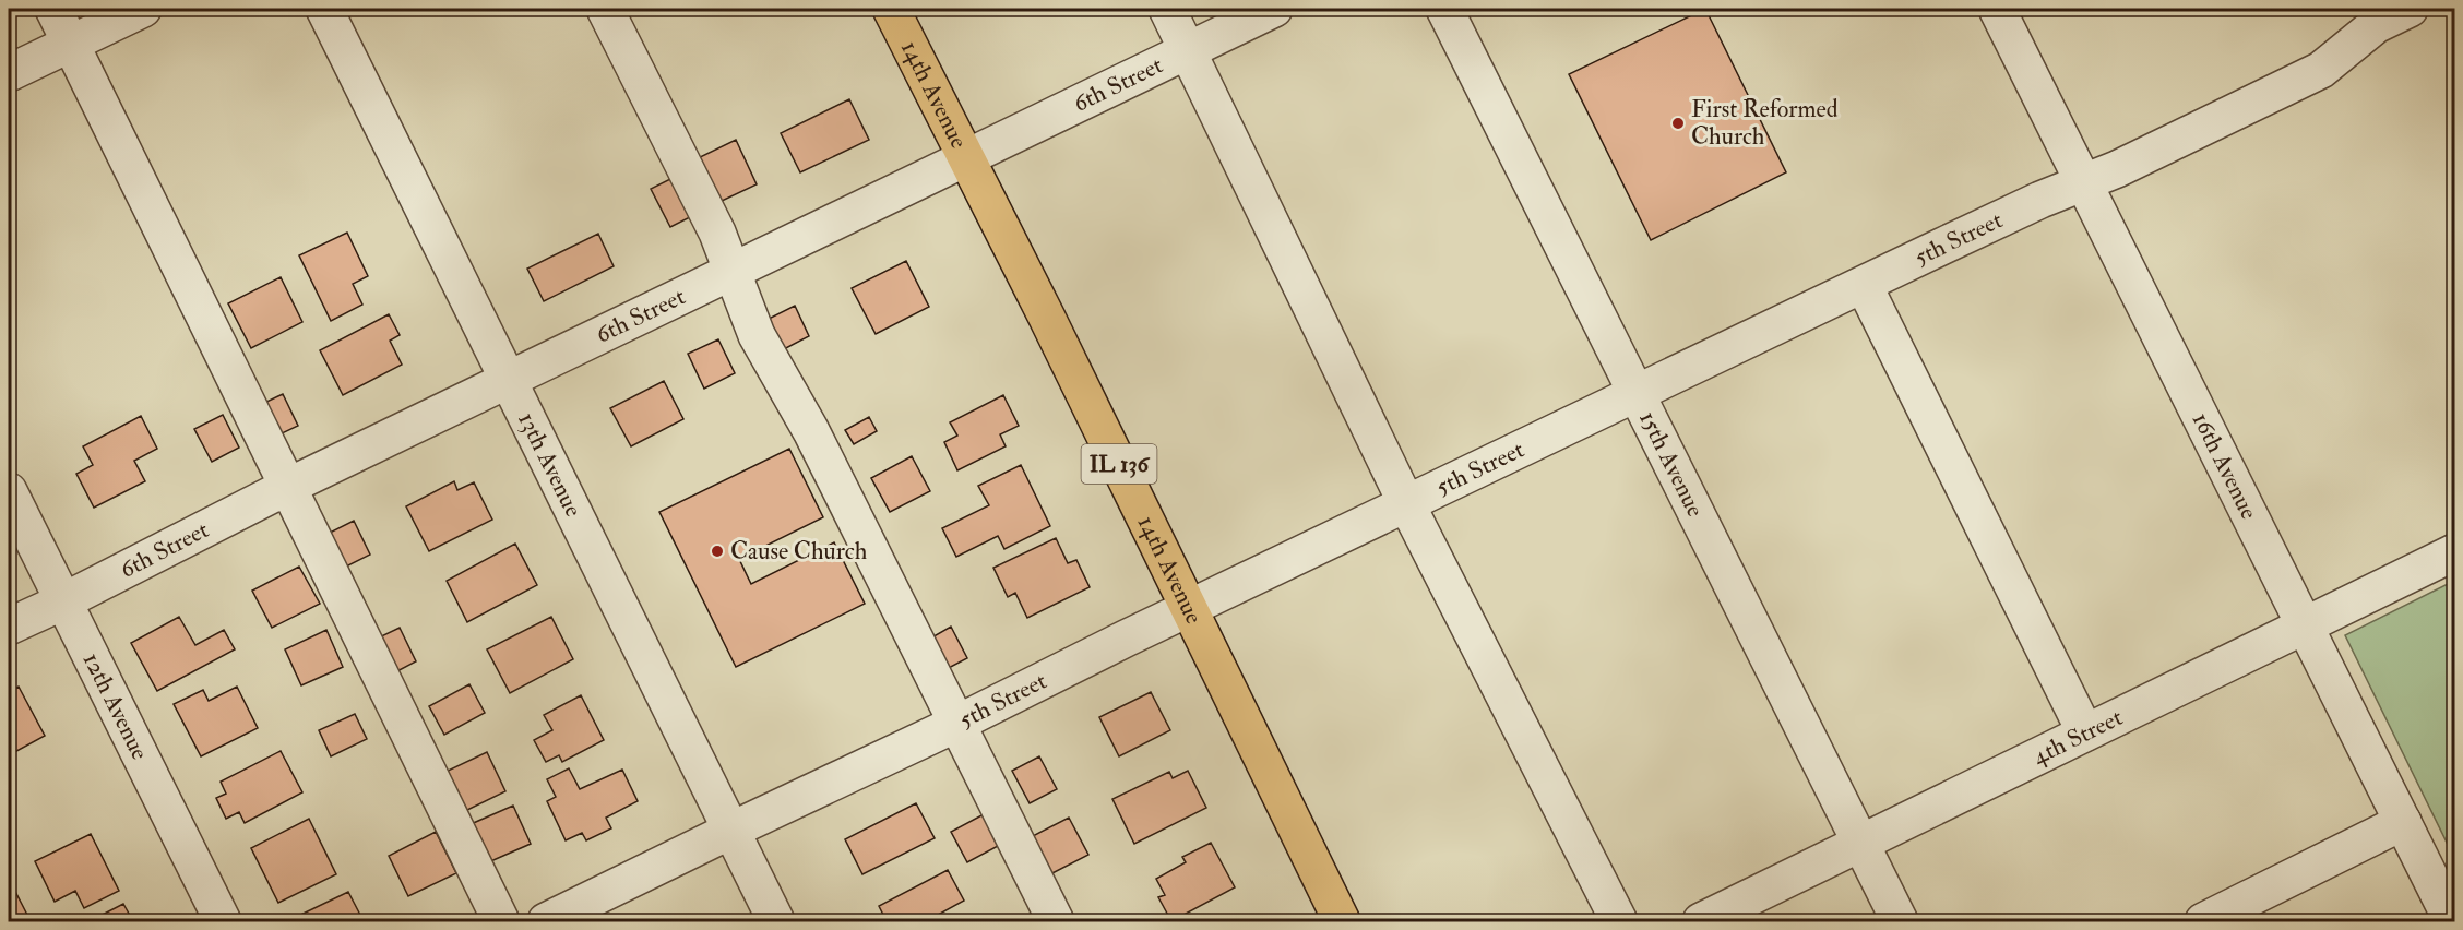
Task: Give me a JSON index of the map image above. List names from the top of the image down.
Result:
{
  "streets": {
    "main road": ["14th Avenue", "IL 136"],
    "street": [
      "6th Street",
      "5th Street",
      "13th Avenue",
      "15th Avenue",
      "16th Avenue",
      "12th Avenue",
      "4th Street"
    ]
  },
  "crossings": [
    ["6th Street", "14th Avenue"],
    ["6th Street", "13th Avenue"],
    ["6th Street", "12th Avenue"],
    ["14th Avenue", "5th Street"],
    ["5th Street", "13th Avenue"],
    ["5th Street", "15th Avenue"],
    ["5th Street", "16th Avenue"],
    ["15th Avenue", "4th Street"],
    ["16th Avenue", "4th Street"]
  ],
  "places": ["First Reformed Church", "Cause Church"]
}
